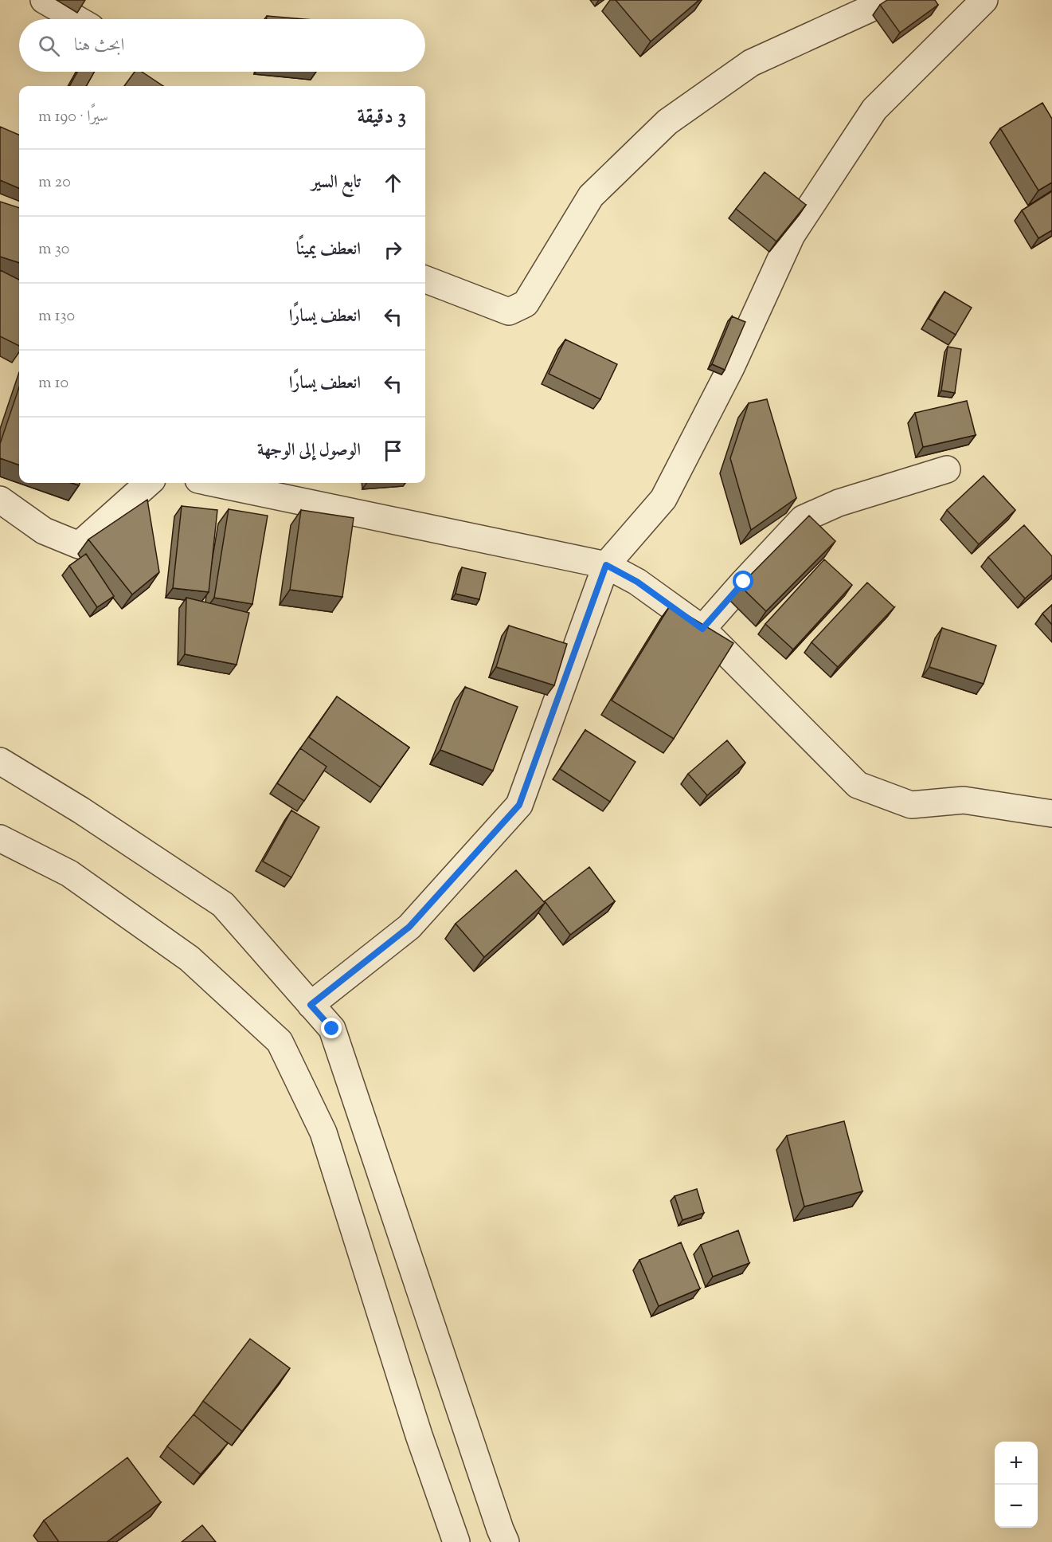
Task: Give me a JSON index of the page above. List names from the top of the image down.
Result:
{
  "page": {
    "search": "ابحث هنا",
    "heading": ["3 دقيقة", "سيرًا · 190 m"],
    "list": [
      ["تابع السير", "20 m"],
      ["انعطف يمينًا", "30 m"],
      ["انعطف يسارًا", "130 m"],
      ["انعطف يسارًا", "10 m"],
      "الوصول إلى الوجهة"
    ],
    "map_buttons": ["+", "−"]
  }
}
